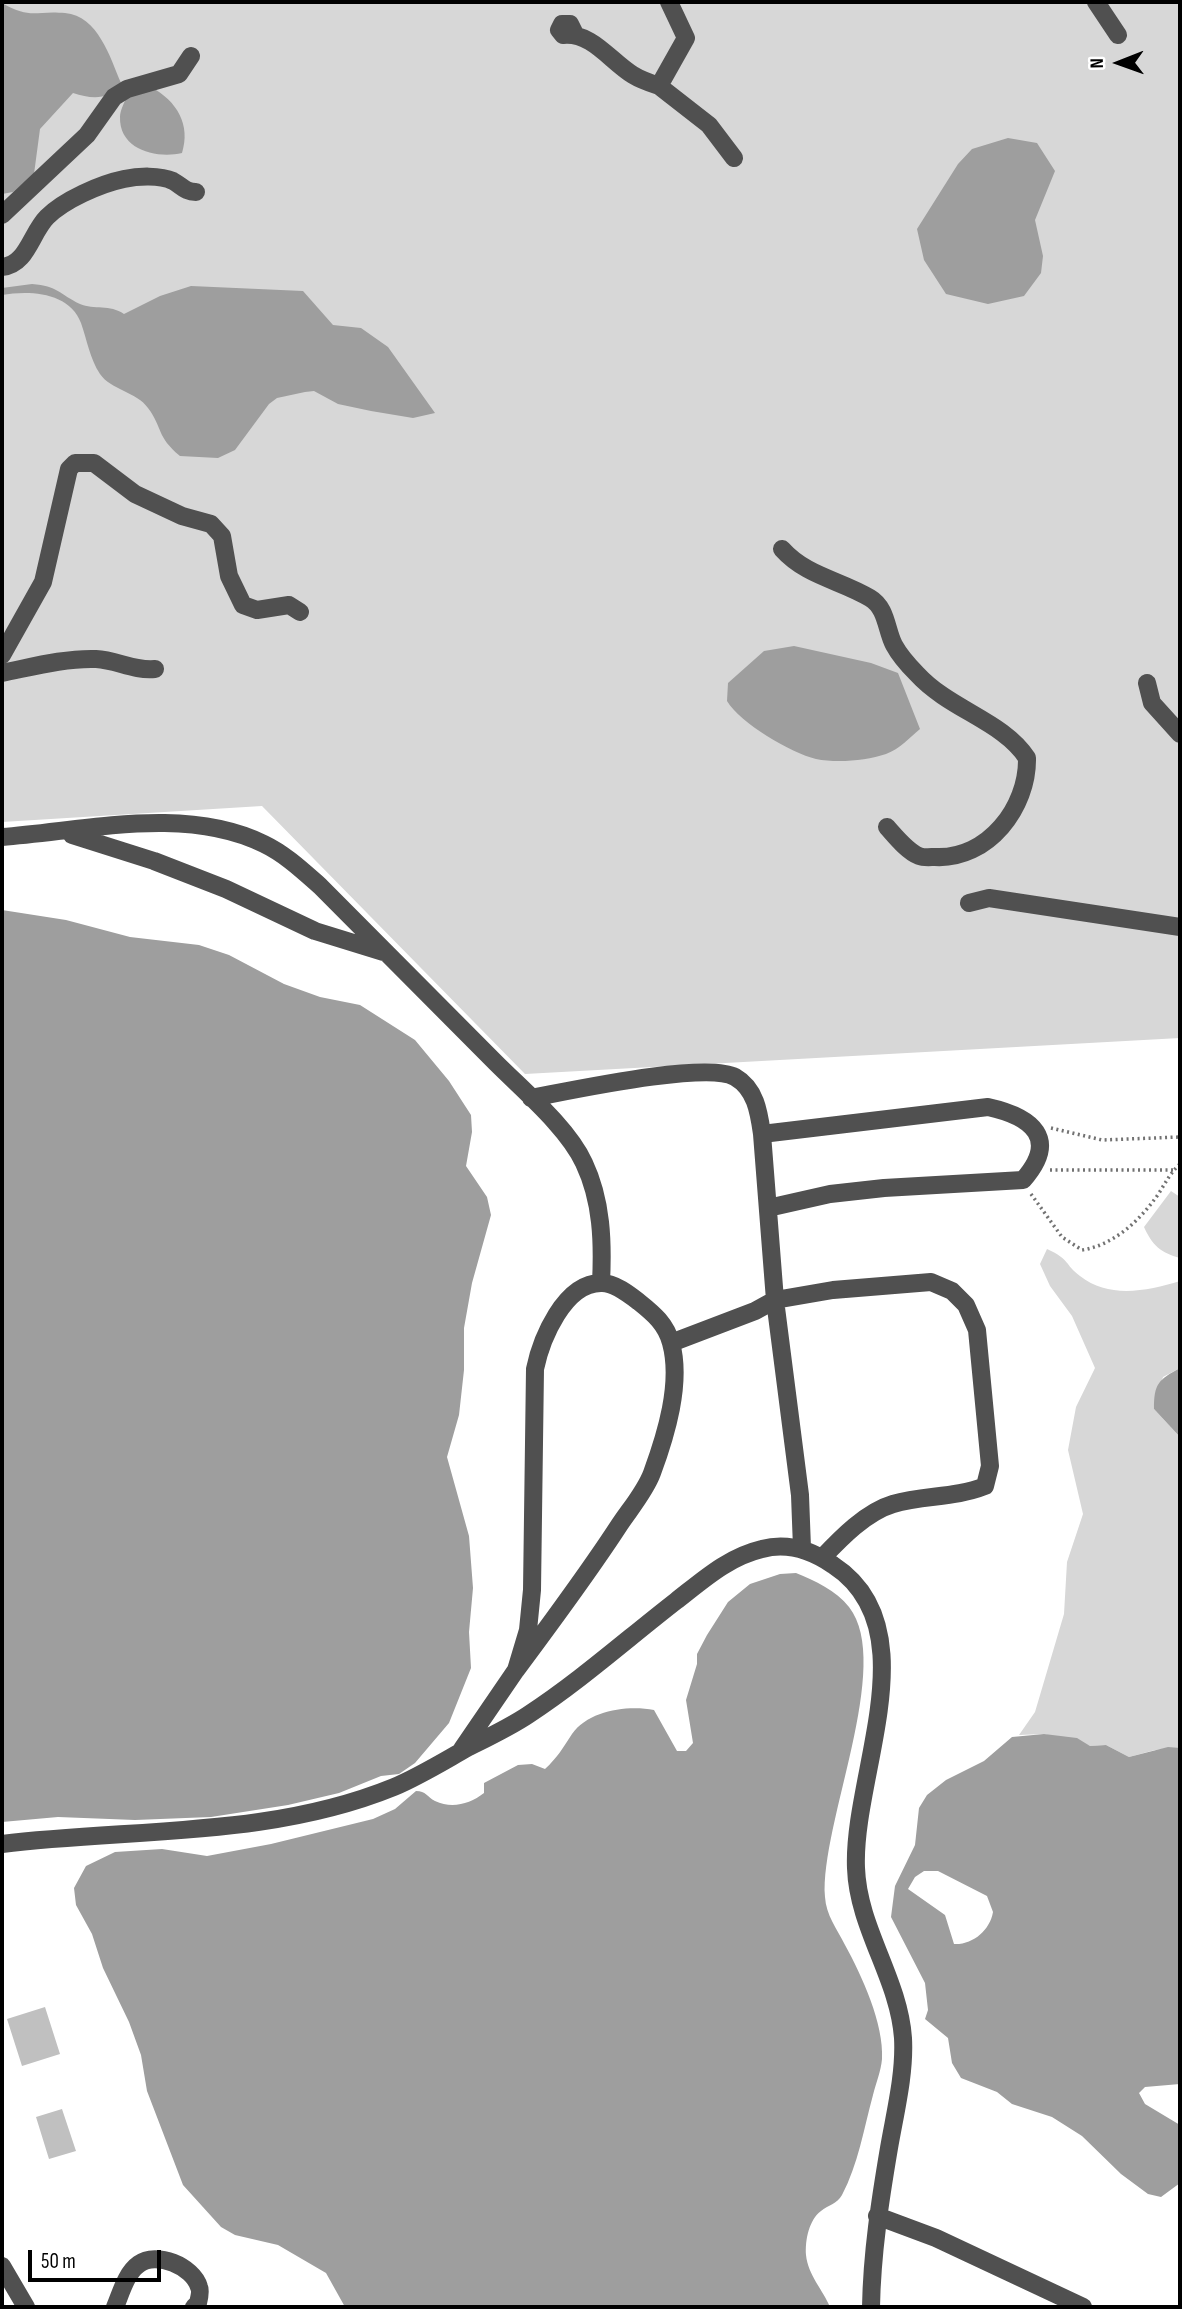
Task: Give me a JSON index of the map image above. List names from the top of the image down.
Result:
{
  "scale_bar": "50 m",
  "north": "left"
}
